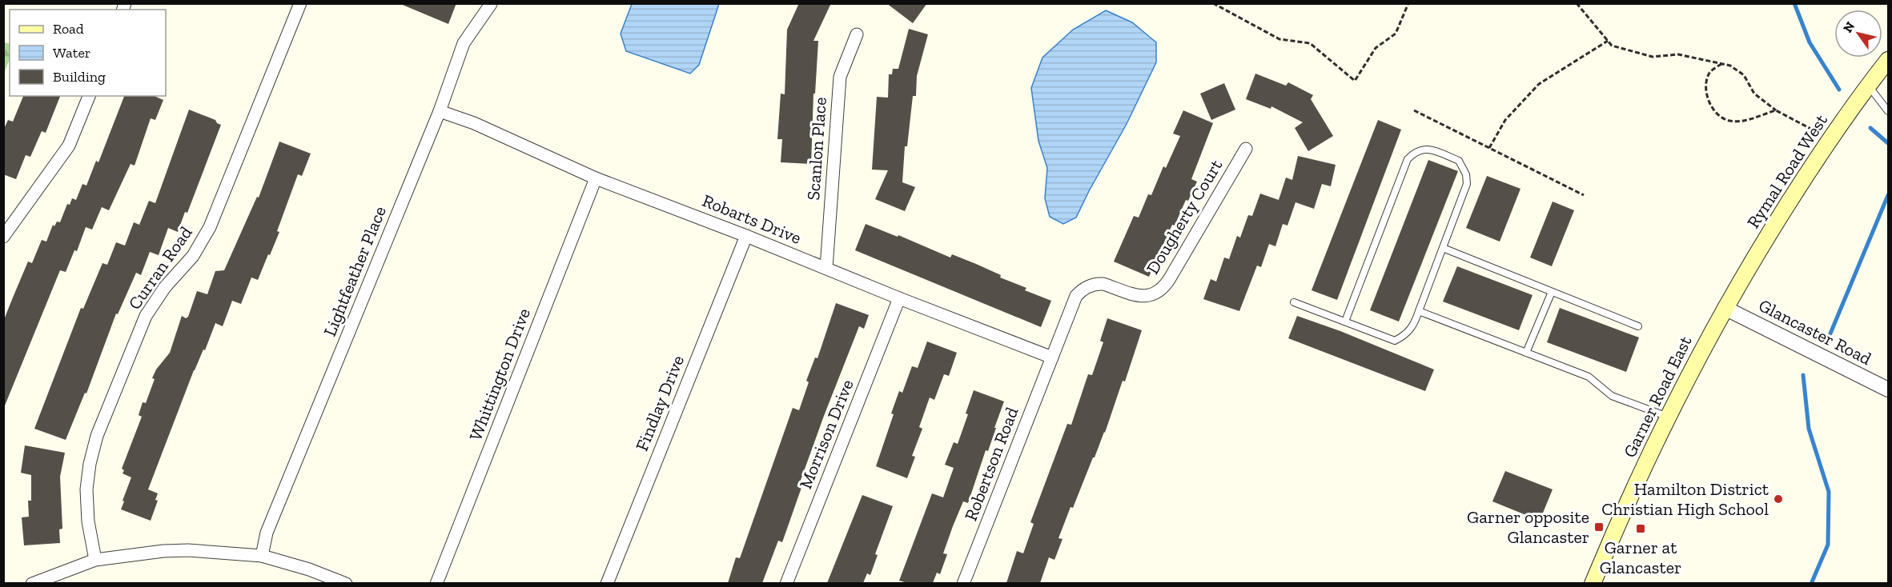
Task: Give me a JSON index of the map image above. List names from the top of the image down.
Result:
{
  "streets": {
    "main road": ["Rymal Road West", "Garner Road East"],
    "street": [
      "Scanlon Place",
      "Dougherty Court",
      "Robarts Drive",
      "Curran Road",
      "Lightfeather Place",
      "Glancaster Road",
      "Whittington Drive",
      "Findlay Drive",
      "Morrison Drive",
      "Robertson Road"
    ]
  },
  "crossings": [
    ["Scanlon Place", "Robarts Drive"],
    ["Rymal Road West", "Glancaster Road"],
    ["Rymal Road West", "Garner Road East"],
    ["Dougherty Court", "Robarts Drive"],
    ["Dougherty Court", "Robertson Road"],
    ["Robarts Drive", "Lightfeather Place"],
    ["Robarts Drive", "Whittington Drive"],
    ["Robarts Drive", "Findlay Drive"],
    ["Robarts Drive", "Morrison Drive"],
    ["Robarts Drive", "Robertson Road"],
    ["Glancaster Road", "Garner Road East"]
  ],
  "places": {
    "other": ["Hamilton District Christian High School"],
    "transit": ["Garner opposite Glancaster", "Garner at Glancaster"]
  },
  "legend": ["Road", "Water", "Building"],
  "north": "top left"
}
